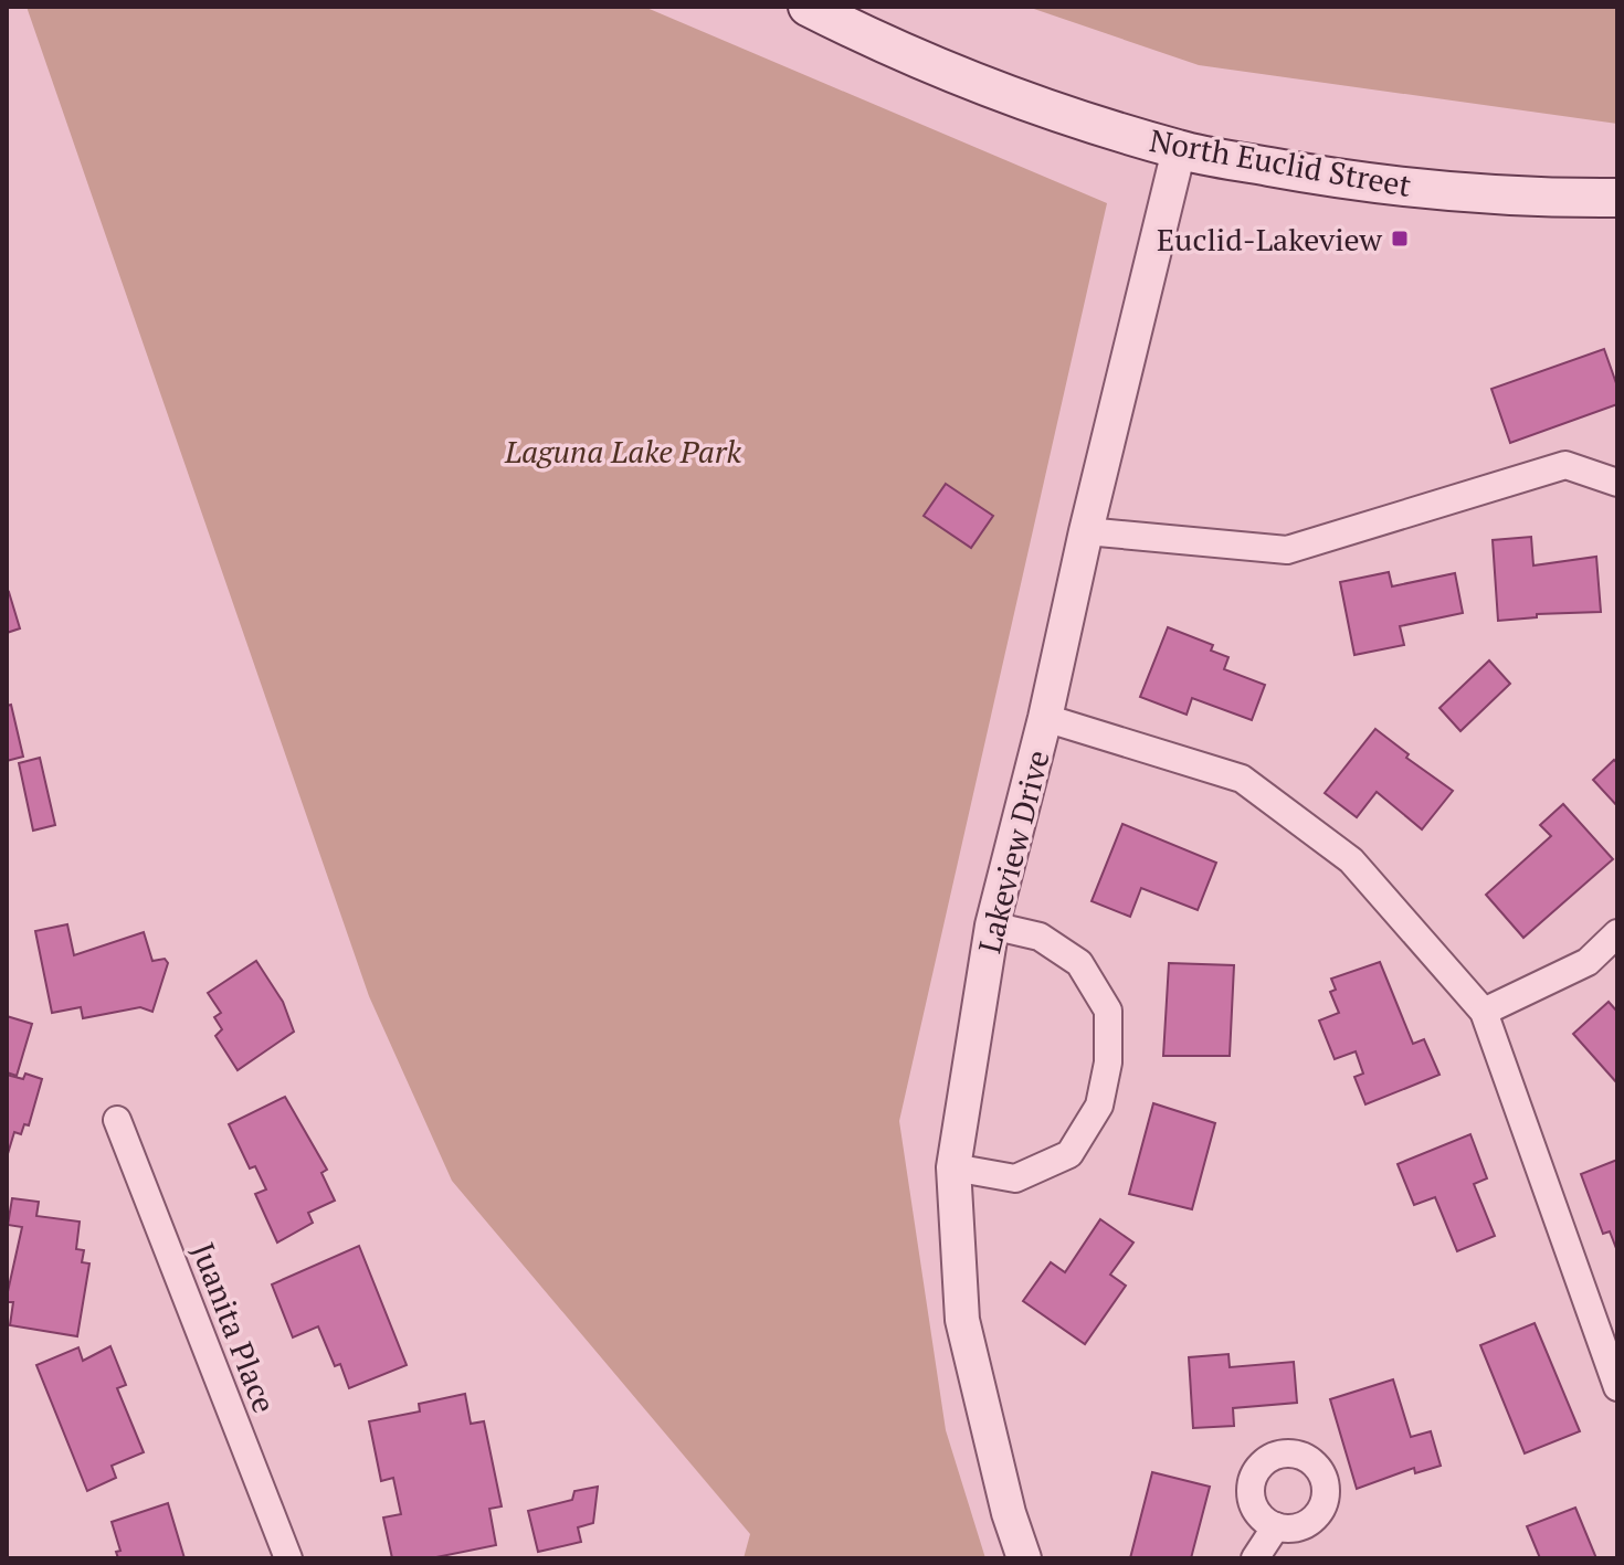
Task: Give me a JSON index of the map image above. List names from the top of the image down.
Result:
{
  "streets": {
    "main road": ["North Euclid Street"],
    "street": ["Lakeview Drive", "Juanita Place"]
  },
  "crossings": [
    ["North Euclid Street", "Lakeview Drive"]
  ],
  "parks": ["Laguna Lake Park"],
  "places": {
    "transit": ["Euclid-Lakeview"]
  }
}
